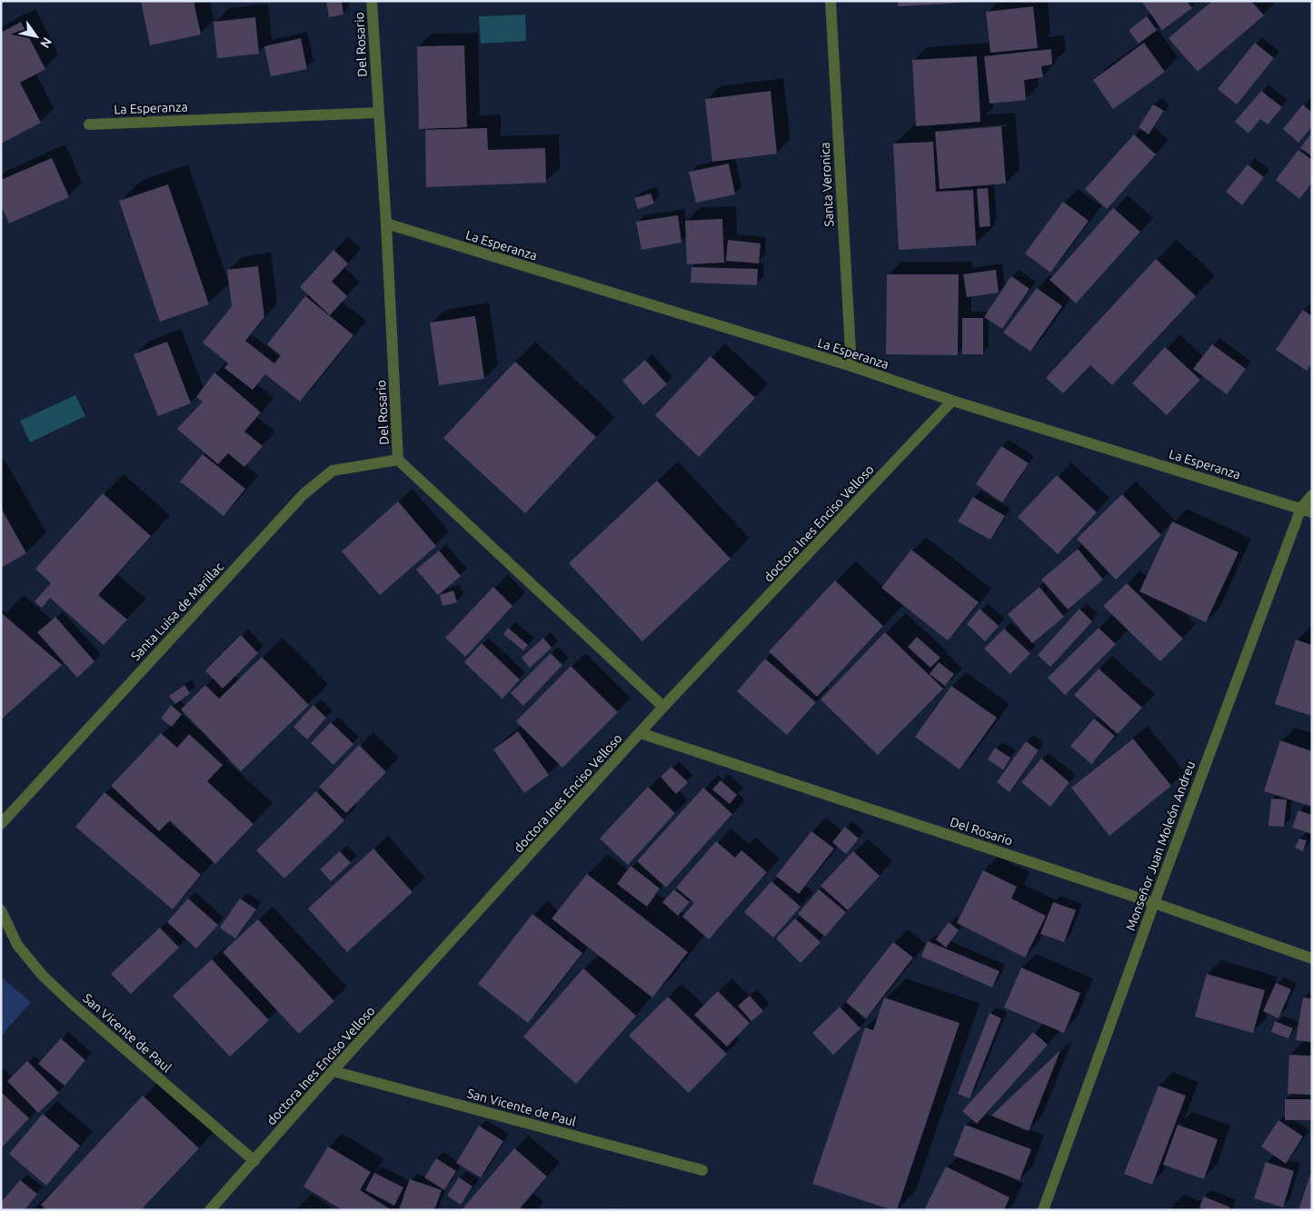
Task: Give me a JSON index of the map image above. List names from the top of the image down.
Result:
{
  "streets": {
    "street": [
      "Del Rosario",
      "La Esperanza",
      "Santa Veronica",
      "doctora Ines Enciso Velloso",
      "Santa Luisa de Marillac",
      "Monseñor Juan Moleón Andreu",
      "San Vicente de Paul"
    ]
  },
  "crossings": [
    ["Del Rosario", "La Esperanza"],
    ["Del Rosario", "doctora Ines Enciso Velloso"],
    ["Del Rosario", "Santa Luisa de Marillac"],
    ["Del Rosario", "Monseñor Juan Moleón Andreu"],
    ["La Esperanza", "Santa Veronica"],
    ["La Esperanza", "doctora Ines Enciso Velloso"],
    ["La Esperanza", "Monseñor Juan Moleón Andreu"],
    ["doctora Ines Enciso Velloso", "San Vicente de Paul"]
  ],
  "north": "bottom right"
}
